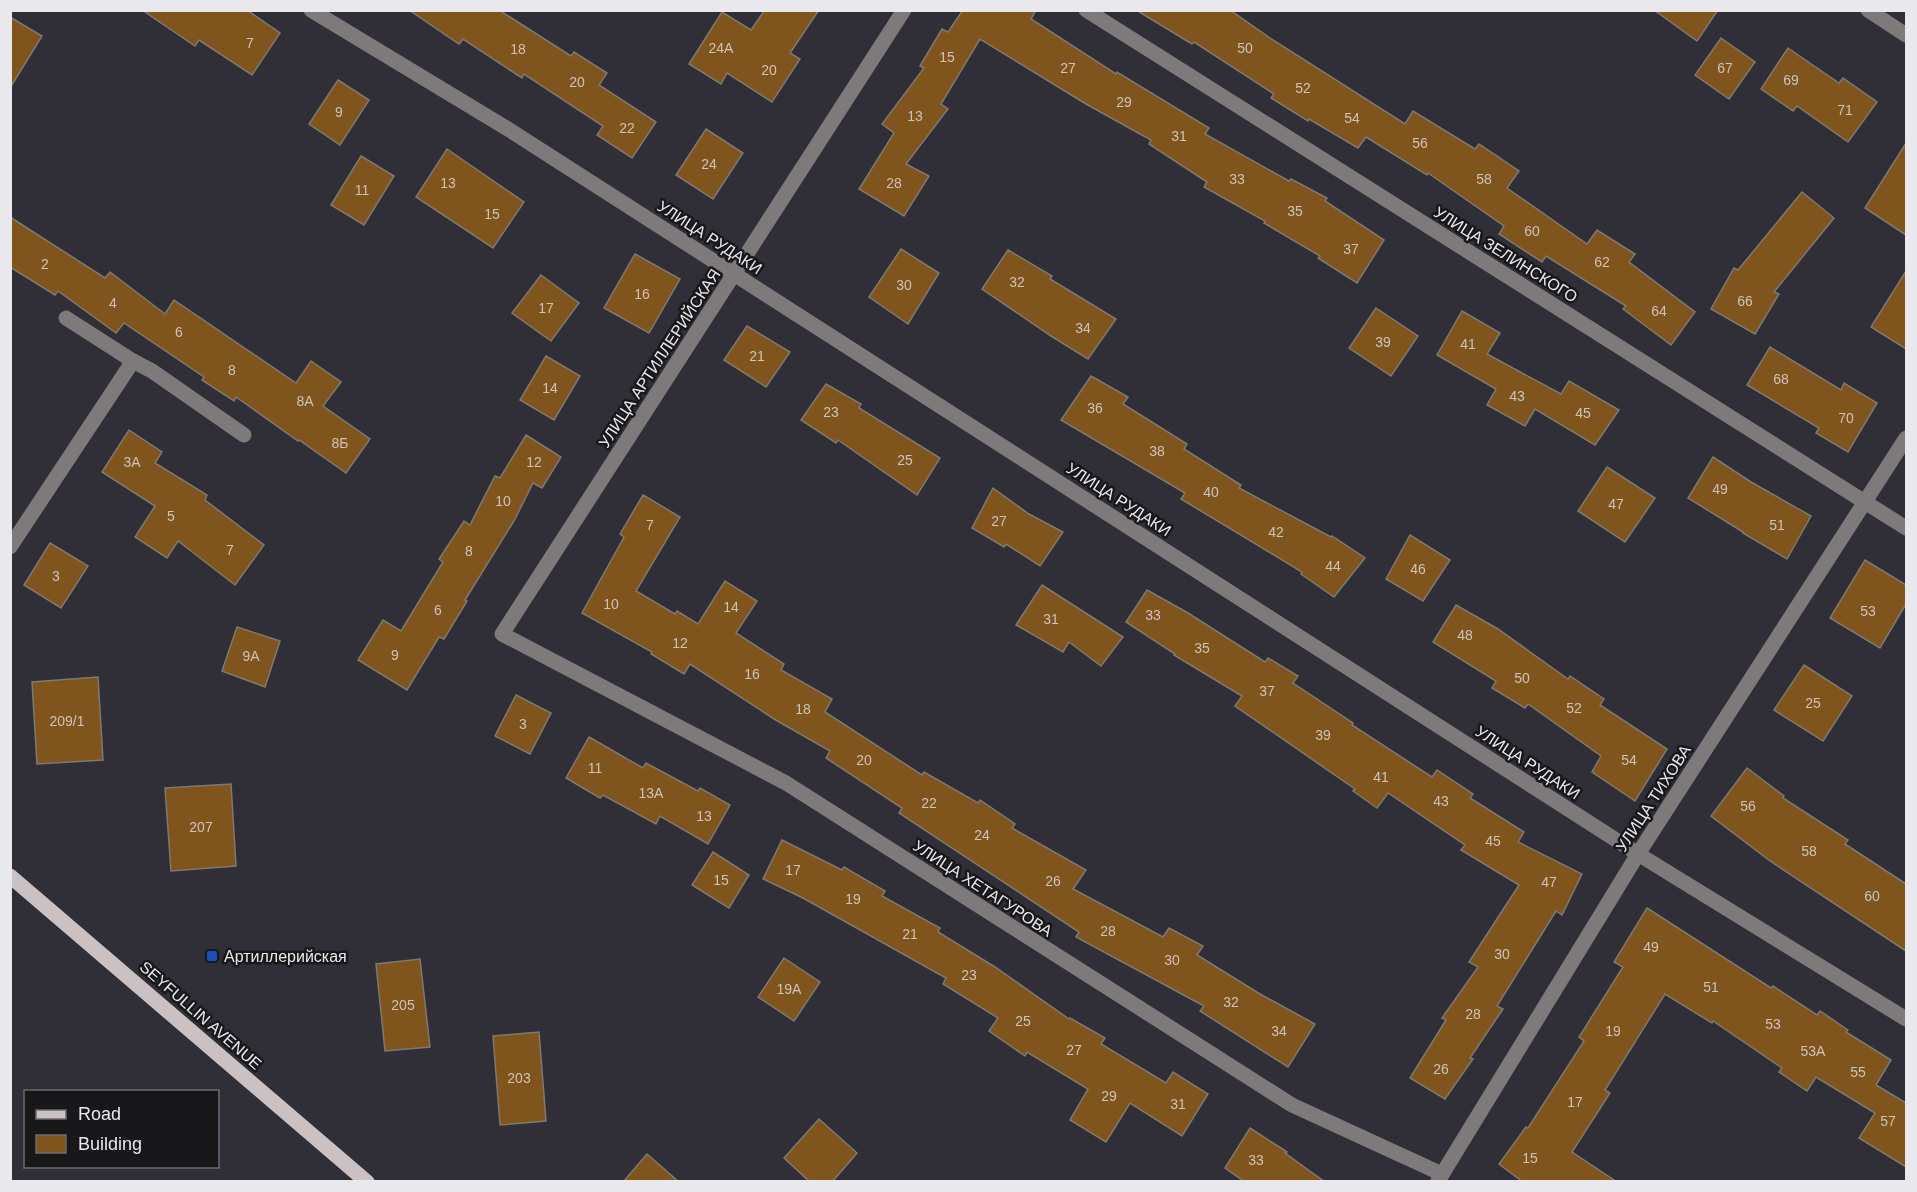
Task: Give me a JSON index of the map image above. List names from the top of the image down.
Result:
{
  "streets": {
    "main road": ["SEYFULLIN AVENUE"],
    "street": [
      "УЛИЦА РУДАКИ",
      "УЛИЦА ЗЕЛИНСКОГО",
      "УЛИЦА АРТИЛЛЕРИЙСКАЯ",
      "УЛИЦА ТИХОВА",
      "УЛИЦА ХЕТАГУРОВА"
    ]
  },
  "crossings": [
    ["УЛИЦА РУДАКИ", "УЛИЦА АРТИЛЛЕРИЙСКАЯ"],
    ["УЛИЦА РУДАКИ", "УЛИЦА ТИХОВА"],
    ["УЛИЦА ЗЕЛИНСКОГО", "УЛИЦА ТИХОВА"],
    ["УЛИЦА АРТИЛЛЕРИЙСКАЯ", "УЛИЦА ХЕТАГУРОВА"],
    ["УЛИЦА ТИХОВА", "УЛИЦА ХЕТАГУРОВА"]
  ],
  "places": {
    "transit": ["Артиллерийская"]
  },
  "house_numbers": [
    "7",
    "24А",
    "50",
    "18",
    "15",
    "27",
    "67",
    "20",
    "69",
    "20",
    "52",
    "29",
    "71",
    "9",
    "13",
    "54",
    "22",
    "31",
    "56",
    "24",
    "33",
    "58",
    "13",
    "28",
    "11",
    "35",
    "15",
    "60",
    "37",
    "62",
    "2",
    "32",
    "30",
    "16",
    "66",
    "4",
    "17",
    "64",
    "34",
    "6",
    "39",
    "41",
    "21",
    "8",
    "68",
    "14",
    "43",
    "8А",
    "36",
    "23",
    "45",
    "70",
    "8Б",
    "38",
    "25",
    "3А",
    "12",
    "49",
    "40",
    "10",
    "47",
    "5",
    "27",
    "7",
    "51",
    "42",
    "7",
    "8",
    "44",
    "46",
    "3",
    "10",
    "14",
    "6",
    "53",
    "33",
    "31",
    "48",
    "12",
    "35",
    "9",
    "9А",
    "16",
    "50",
    "37",
    "25",
    "52",
    "18",
    "209/1",
    "3",
    "39",
    "20",
    "54",
    "11",
    "41",
    "13А",
    "43",
    "22",
    "56",
    "13",
    "207",
    "24",
    "45",
    "58",
    "17",
    "15",
    "26",
    "47",
    "60",
    "19",
    "28",
    "21",
    "49",
    "30",
    "30",
    "23",
    "51",
    "19А",
    "32",
    "205",
    "28",
    "25",
    "53",
    "34",
    "19",
    "27",
    "53А",
    "26",
    "55",
    "203",
    "29",
    "17",
    "31",
    "57",
    "15",
    "33"
  ],
  "legend": ["Road", "Building"]
}
